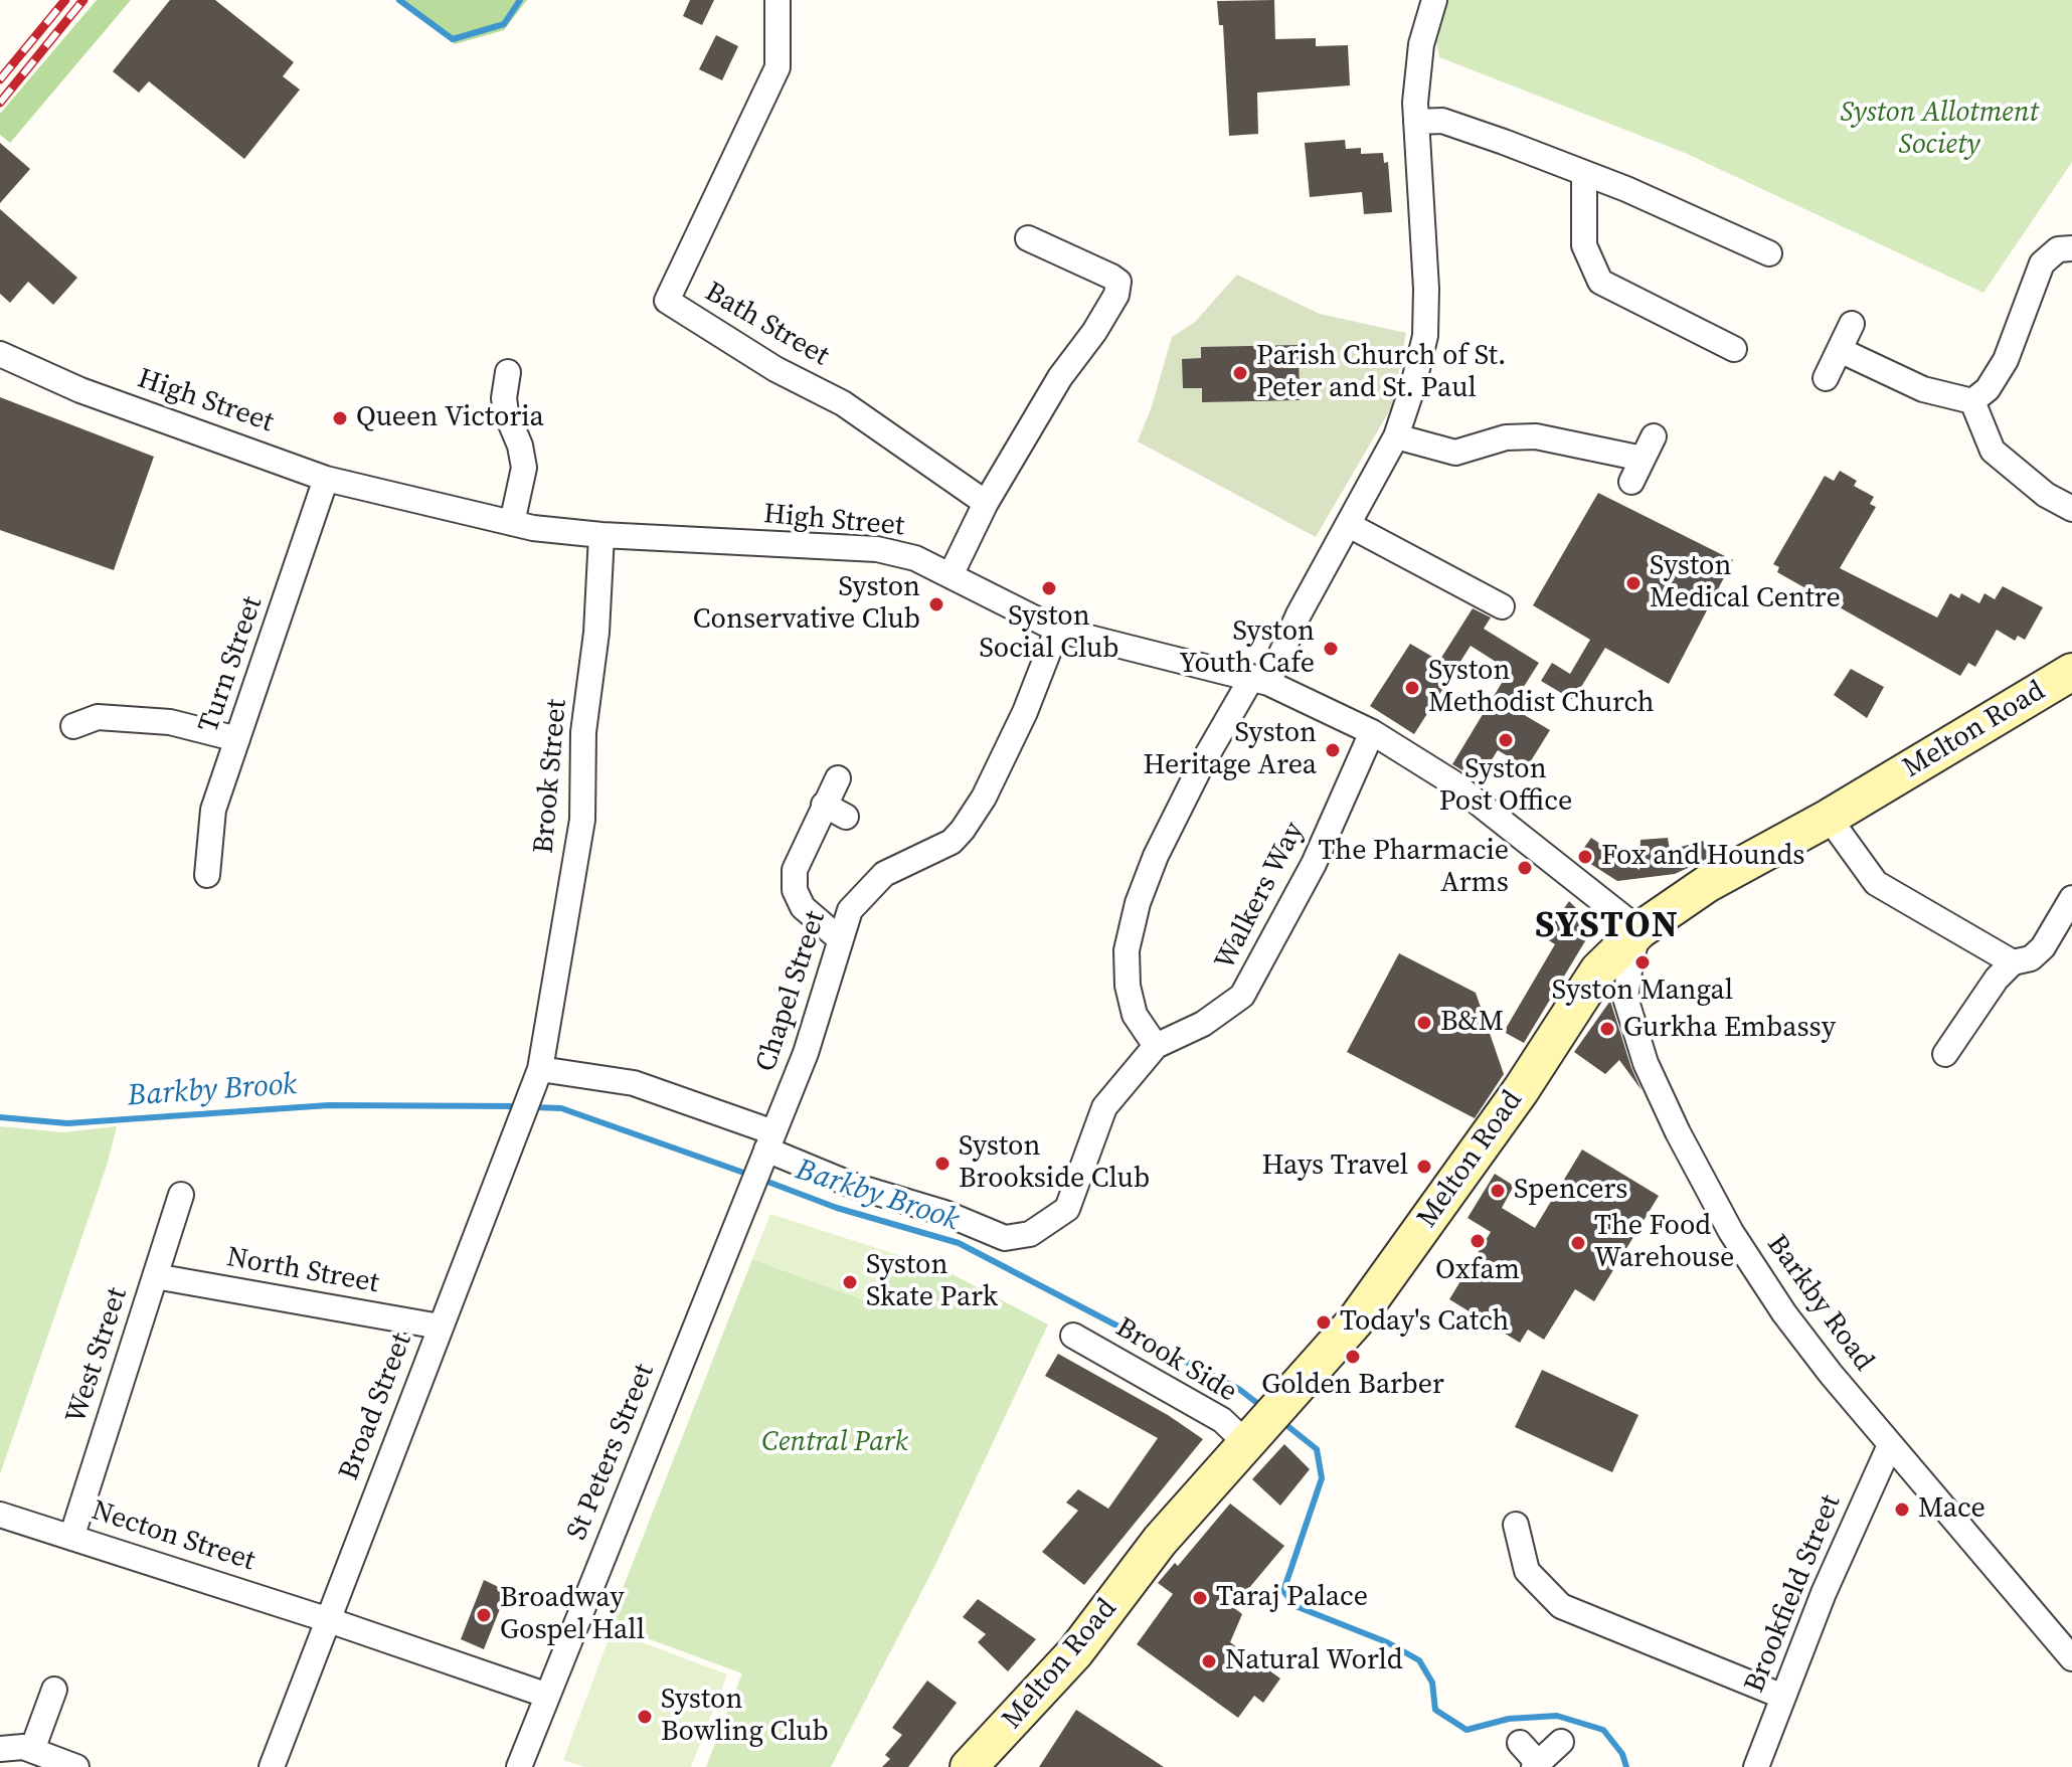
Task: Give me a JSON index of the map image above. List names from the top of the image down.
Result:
{
  "streets": {
    "street": [
      "Bath Street",
      "High Street",
      "Turn Street",
      "Melton Road",
      "Brook Street",
      "Walkers Way",
      "Chapel Street",
      "North Street",
      "Barkby Road",
      "West Street",
      "Brook Side",
      "Broad Street",
      "St Peters Street",
      "Necton Street",
      "Brookfield Street"
    ]
  },
  "crossings": [
    ["High Street", "Turn Street"],
    ["High Street", "Melton Road"],
    ["High Street", "Brook Street"],
    ["High Street", "Walkers Way"],
    ["High Street", "Chapel Street"],
    ["High Street", "Barkby Road"],
    ["Melton Road", "Barkby Road"],
    ["Melton Road", "Brook Side"],
    ["Brook Street", "Broad Street"],
    ["Chapel Street", "St Peters Street"],
    ["North Street", "West Street"],
    ["North Street", "Broad Street"],
    ["Barkby Road", "Brookfield Street"],
    ["West Street", "Necton Street"],
    ["Broad Street", "Necton Street"],
    ["St Peters Street", "Necton Street"]
  ],
  "districts": ["SYSTON"],
  "water": ["Barkby Brook"],
  "parks": ["Syston Allotment Society", "Central Park"],
  "places": [
    "Parish Church of St. Peter and St. Paul",
    "Queen Victoria",
    "Syston Medical Centre",
    "Syston Social Club",
    "Syston Conservative Club",
    "Syston Youth Cafe",
    "Syston Methodist Church",
    "Syston Post Office",
    "Syston Heritage Area",
    "Fox and Hounds",
    "The Pharmacie Arms",
    "Syston Mangal",
    "B&M",
    "Gurkha Embassy",
    "Syston Brookside Club",
    "Hays Travel",
    "Spencers",
    "Oxfam",
    "The Food Warehouse",
    "Syston Skate Park",
    "Today's Catch",
    "Golden Barber",
    "Mace",
    "Taraj Palace",
    "Broadway Gospel Hall",
    "Natural World",
    "Syston Bowling Club"
  ]
}
